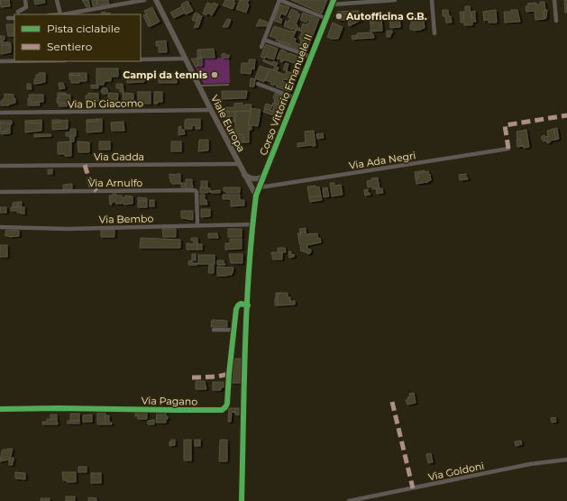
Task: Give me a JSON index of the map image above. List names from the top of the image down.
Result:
{
  "streets": {
    "street": [
      "Corso Vittorio Emanuele II",
      "Via Di Giacomo",
      "Viale Europa",
      "Via Gadda",
      "Via Ada Negri",
      "Via Arnulfo",
      "Via Bembo",
      "Via Pagano",
      "Via Goldoni"
    ]
  },
  "crossings": [
    ["Corso Vittorio Emanuele II", "Viale Europa"],
    ["Corso Vittorio Emanuele II", "Via Ada Negri"],
    ["Corso Vittorio Emanuele II", "Via Bembo"],
    ["Corso Vittorio Emanuele II", "Via Pagano"],
    ["Via Di Giacomo", "Viale Europa"],
    ["Viale Europa", "Via Gadda"],
    ["Via Arnulfo", "Via Bembo"]
  ],
  "places": ["Autofficina G.B.", "Campi da tennis"],
  "legend": ["Pista ciclabile", "Sentiero"]
}
